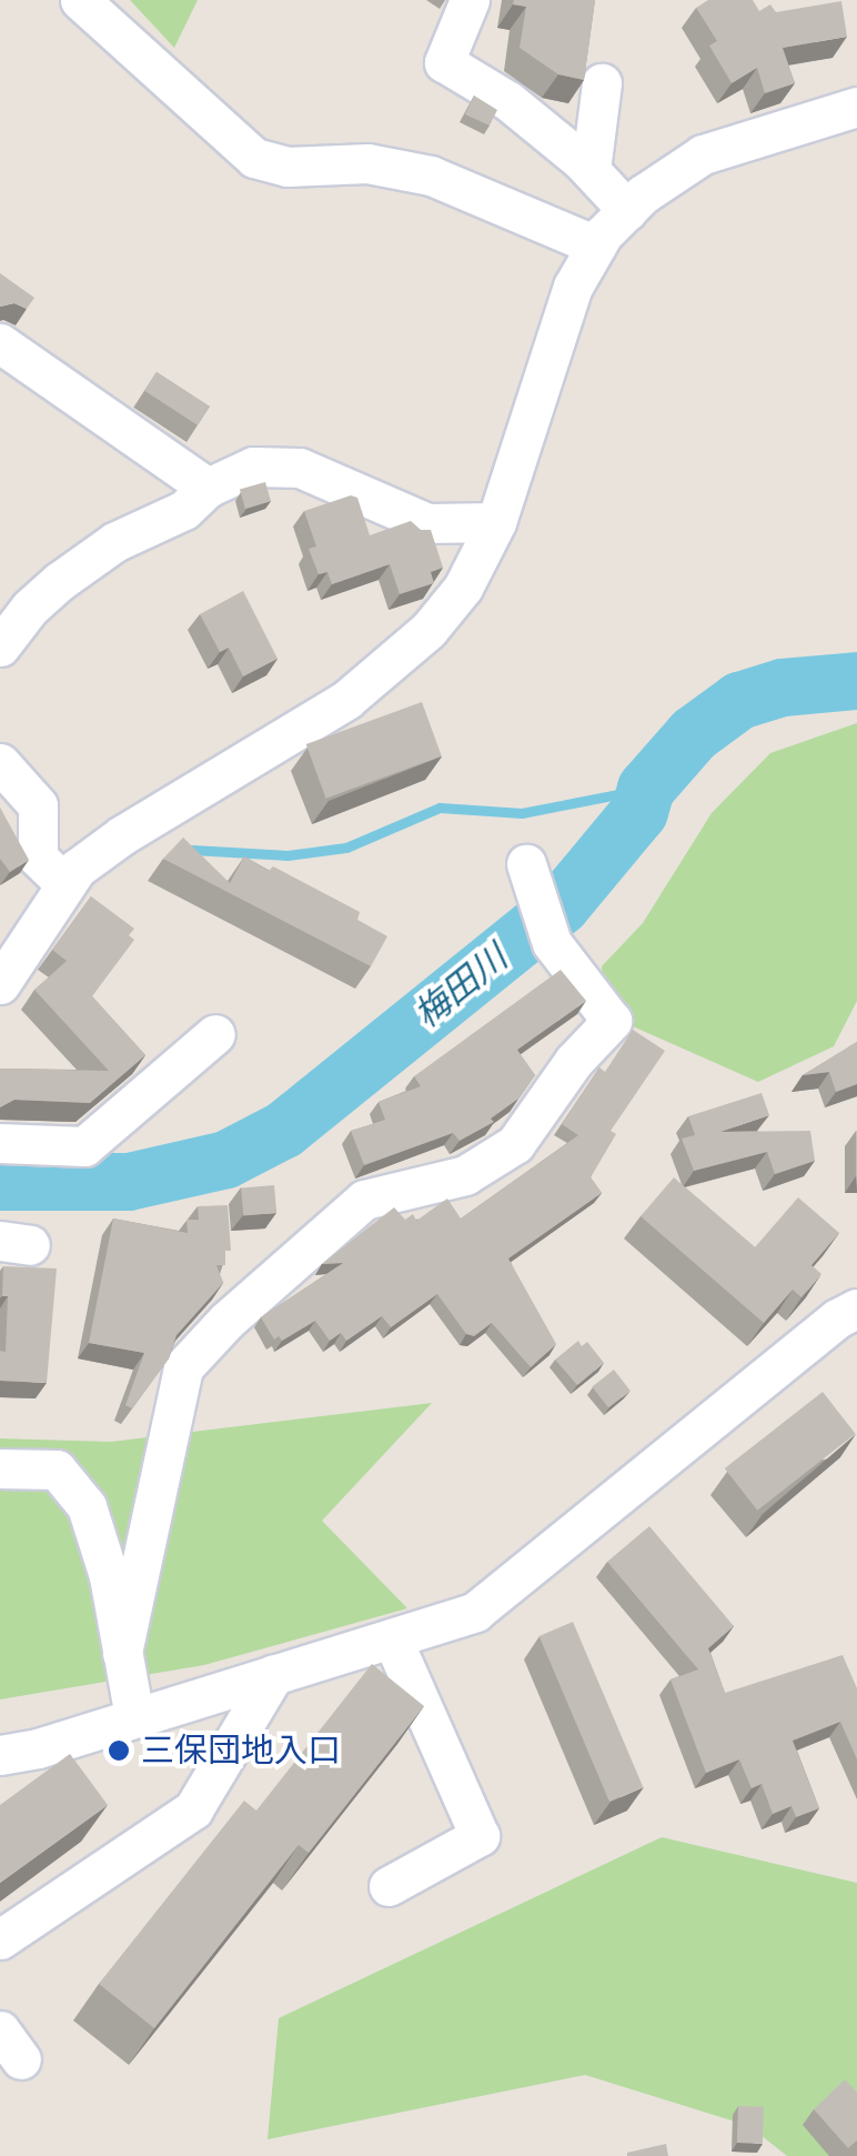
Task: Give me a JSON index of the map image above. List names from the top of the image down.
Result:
{
  "water": ["梅田川"],
  "places": ["三保団地入口"]
}
